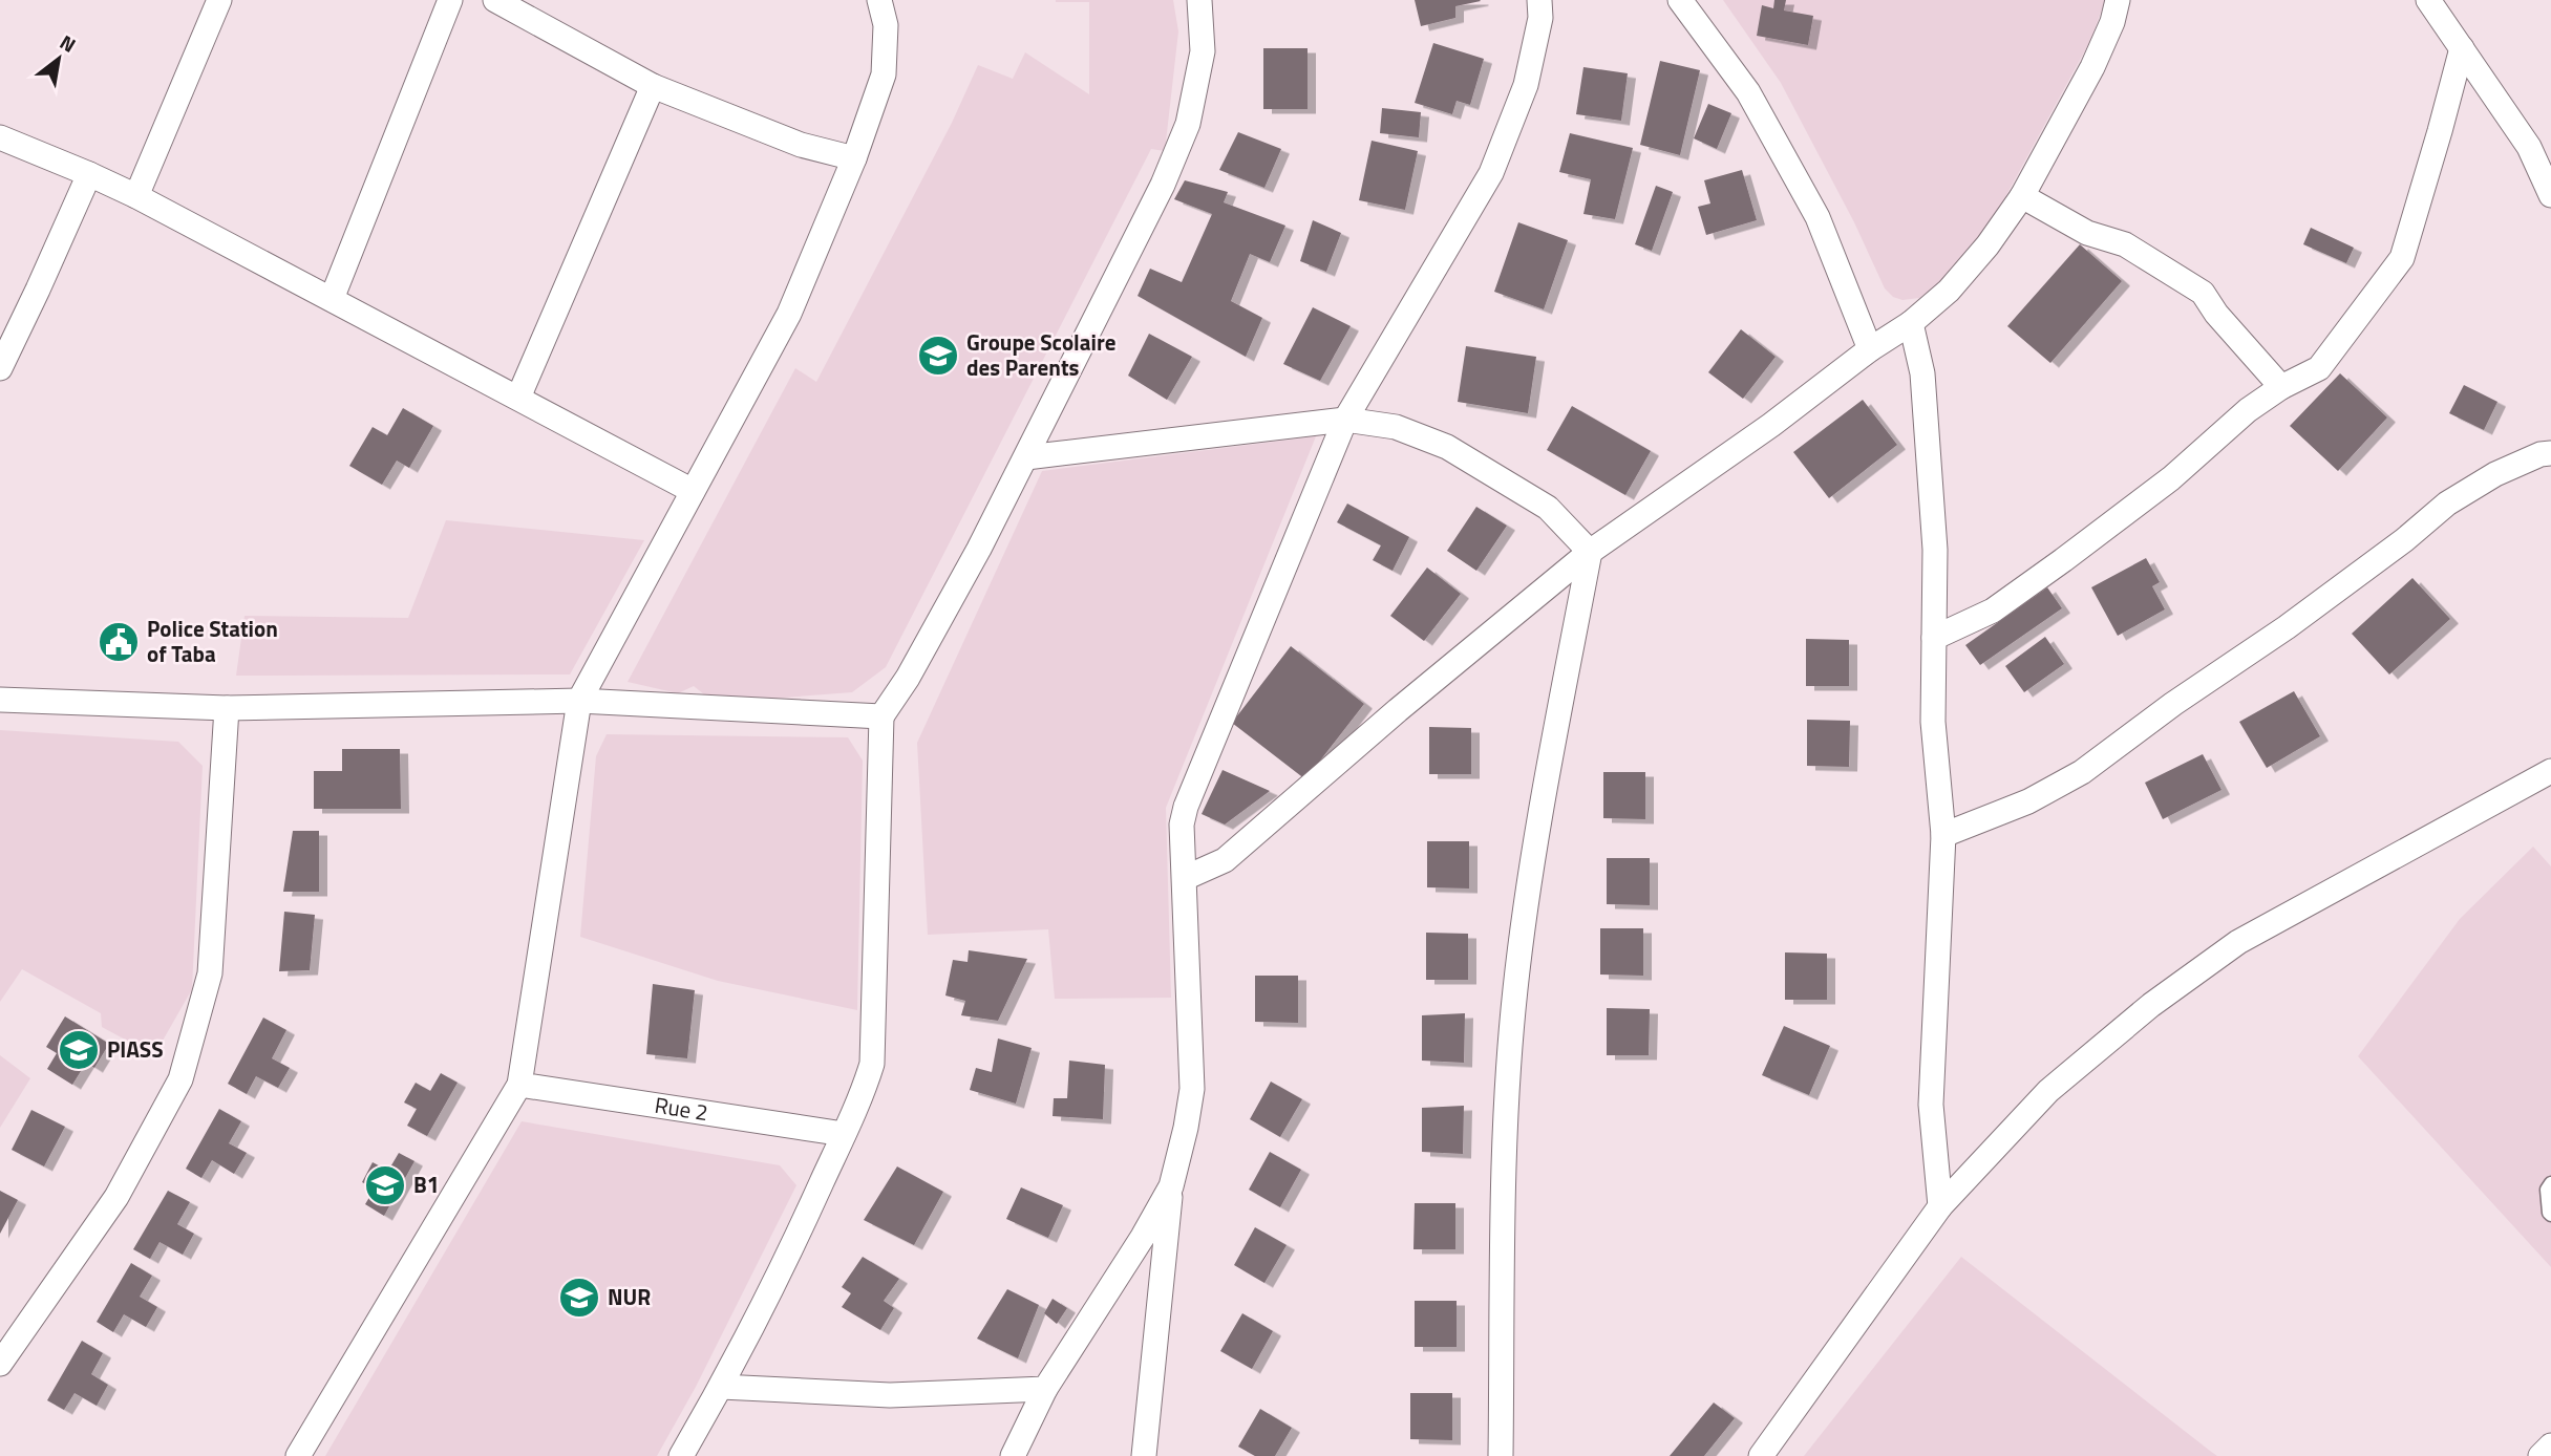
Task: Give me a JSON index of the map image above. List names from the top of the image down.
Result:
{
  "streets": {
    "street": ["Rue 2"]
  },
  "places": {
    "school or university": [
      "Groupe Scolaire des Parents",
      "PIASS",
      "B1",
      "NUR"
    ],
    "public building": ["Police Station of Taba"]
  },
  "north": "top right"
}
